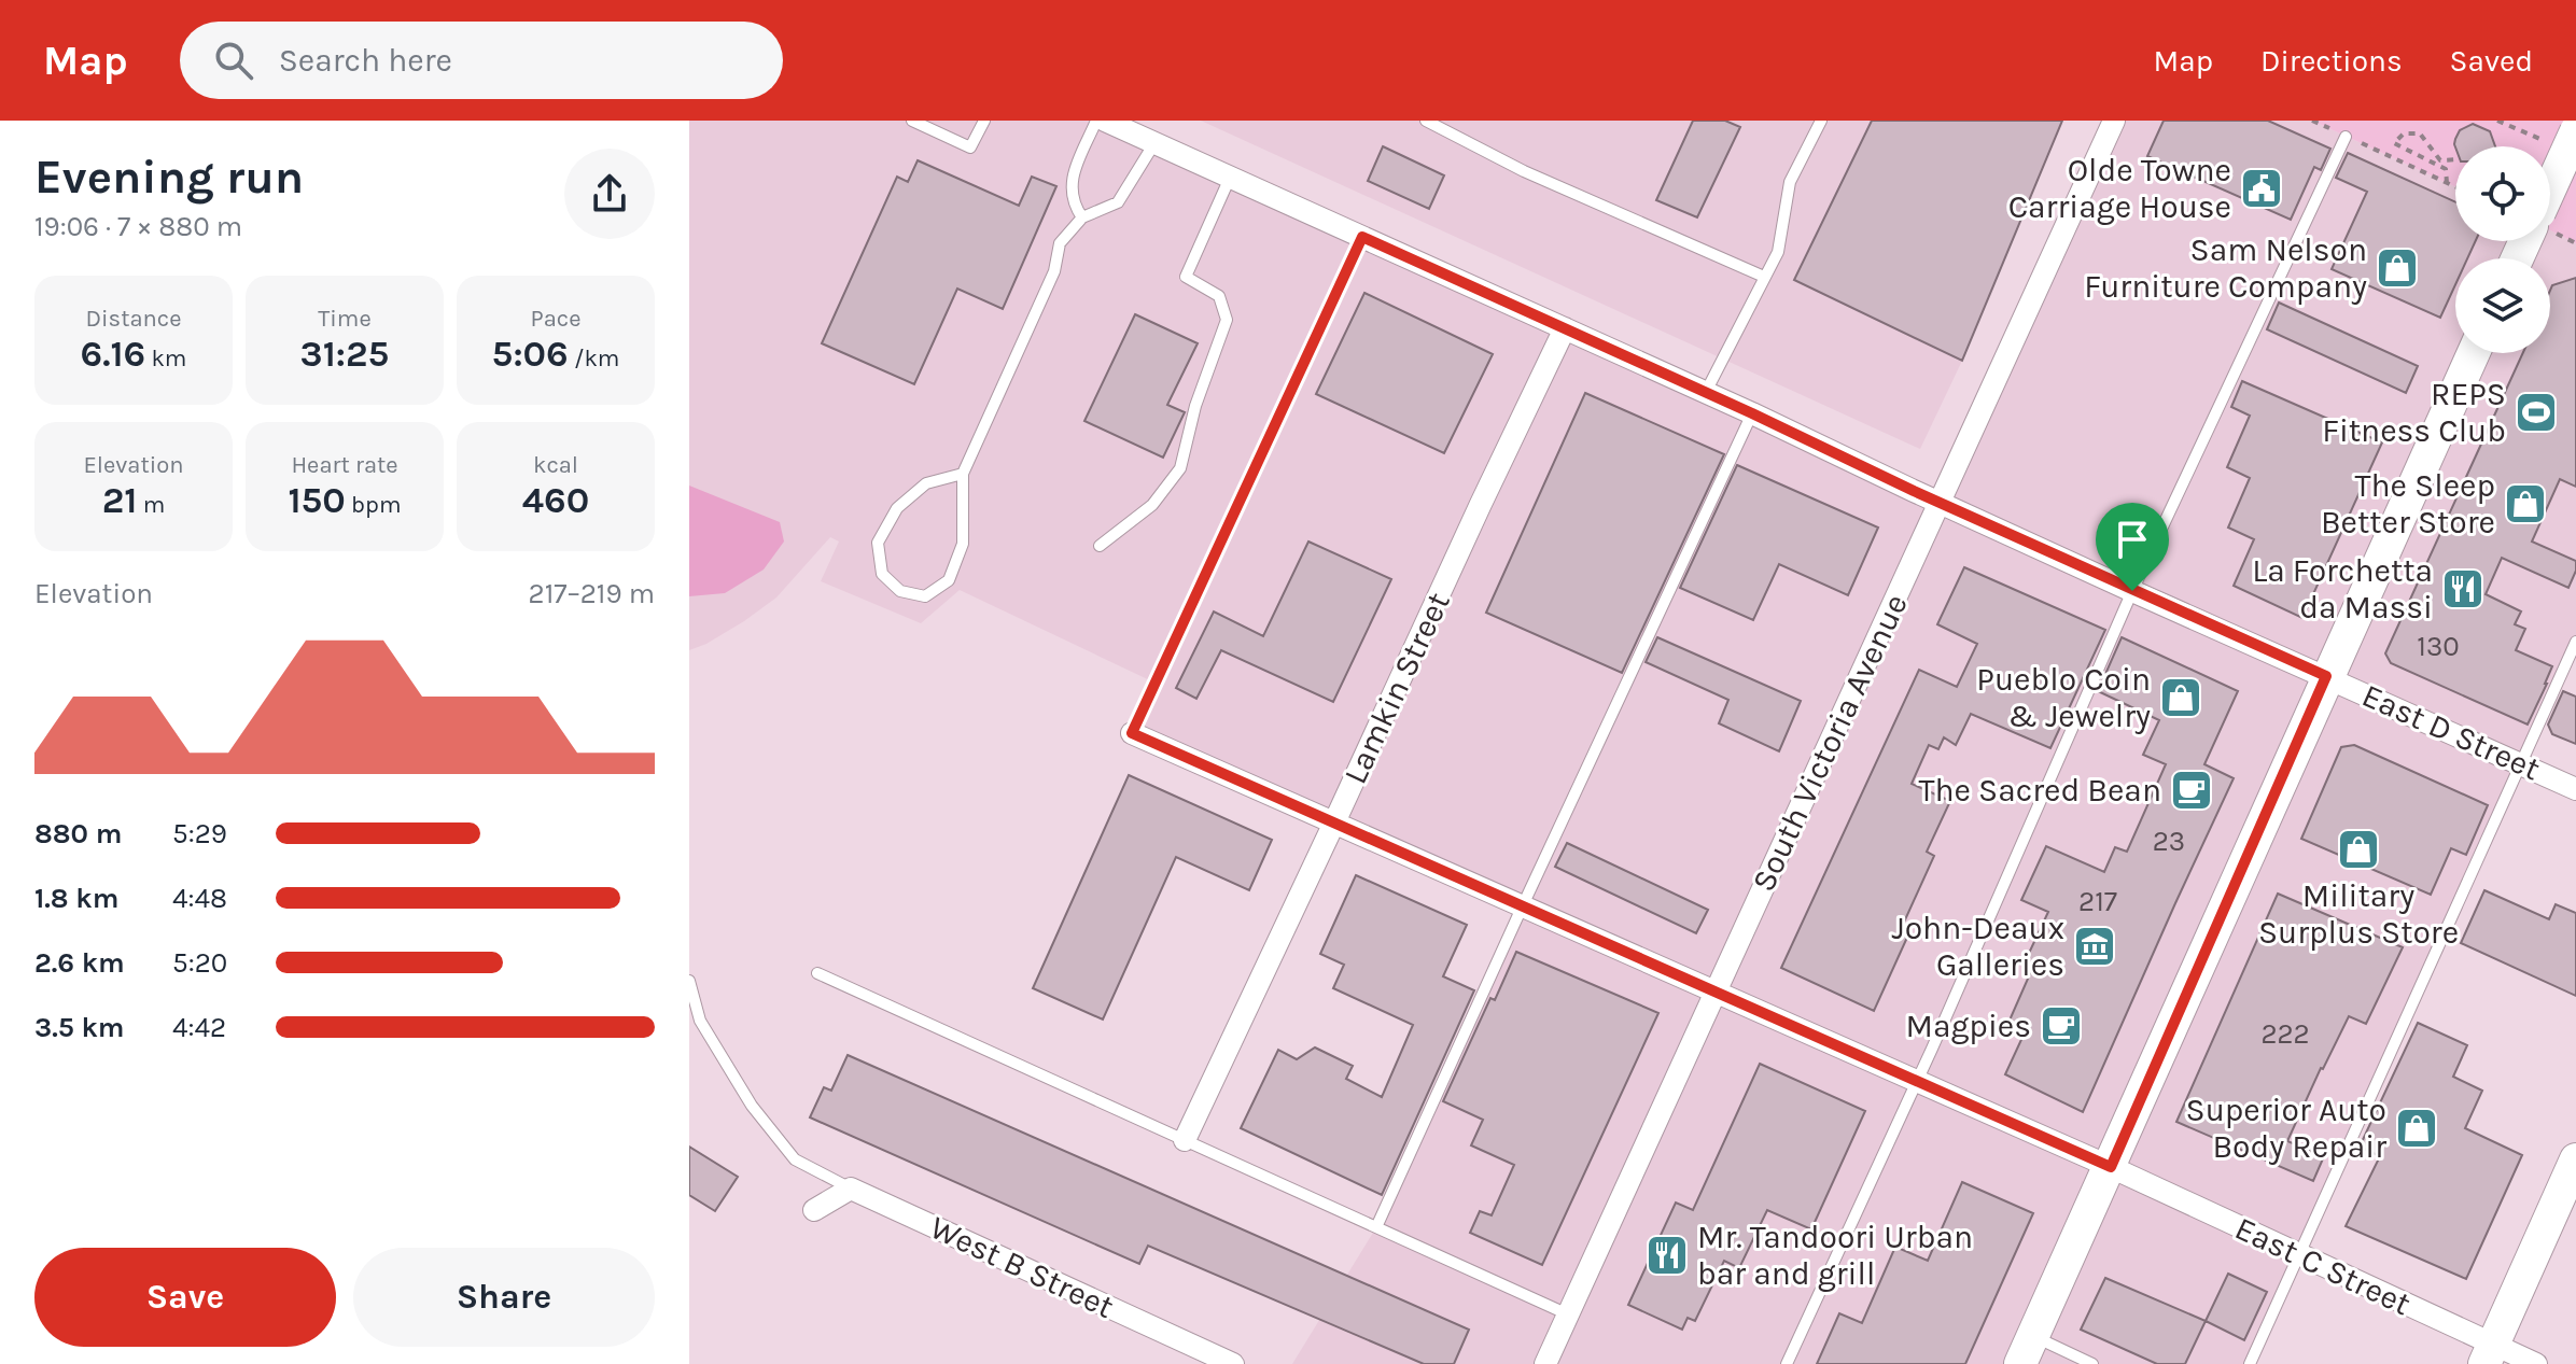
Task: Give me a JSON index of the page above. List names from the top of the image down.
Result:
{
  "streets": {
    "street": [
      "Lamkin Street",
      "East D Street",
      "South Victoria Avenue",
      "East C Street",
      "West B Street"
    ]
  },
  "crossings": [
    ["Lamkin Street", "East D Street"],
    ["Lamkin Street", "East C Street"],
    ["East D Street", "South Victoria Avenue"],
    ["South Victoria Avenue", "East C Street"]
  ],
  "places": {
    "public building": ["Olde Towne Carriage House"],
    "shop": [
      "Sam Nelson Furniture Company",
      "The Sleep Better Store",
      "Pueblo Coin & Jewelry",
      "Military Surplus Store",
      "Superior Auto Body Repair"
    ],
    "sports": ["REPS Fitness Club"],
    "restaurant": ["La Forchetta da Massi", "Mr. Tandoori Urban bar and grill"],
    "cafe": ["The Sacred Bean", "Magpies"],
    "museum": ["John-Deaux Galleries"]
  },
  "house_numbers": [
    "130",
    "23",
    "217",
    "222"
  ],
  "page": {
    "header": "Map",
    "search": "Search here",
    "nav": ["Map", "Directions", "Saved"],
    "heading": ["Evening run", "19:06 · 7 × 880 m"],
    "stats": [
      ["Distance", "6.16 km"],
      ["Time", "31:25"],
      ["Pace", "5:06 /km"],
      ["Elevation", "21 m"],
      ["Heart rate", "150 bpm"],
      ["kcal", "460"]
    ],
    "chart": ["Elevation", "217–219 m"],
    "list": [
      {
        "name": "880 m",
        "note": "5:29"
      },
      {
        "name": "1.8 km",
        "note": "4:48"
      },
      {
        "name": "2.6 km",
        "note": "5:20"
      },
      {
        "name": "3.5 km",
        "note": "4:42"
      }
    ],
    "buttons": ["Save", "Share"]
  }
}
